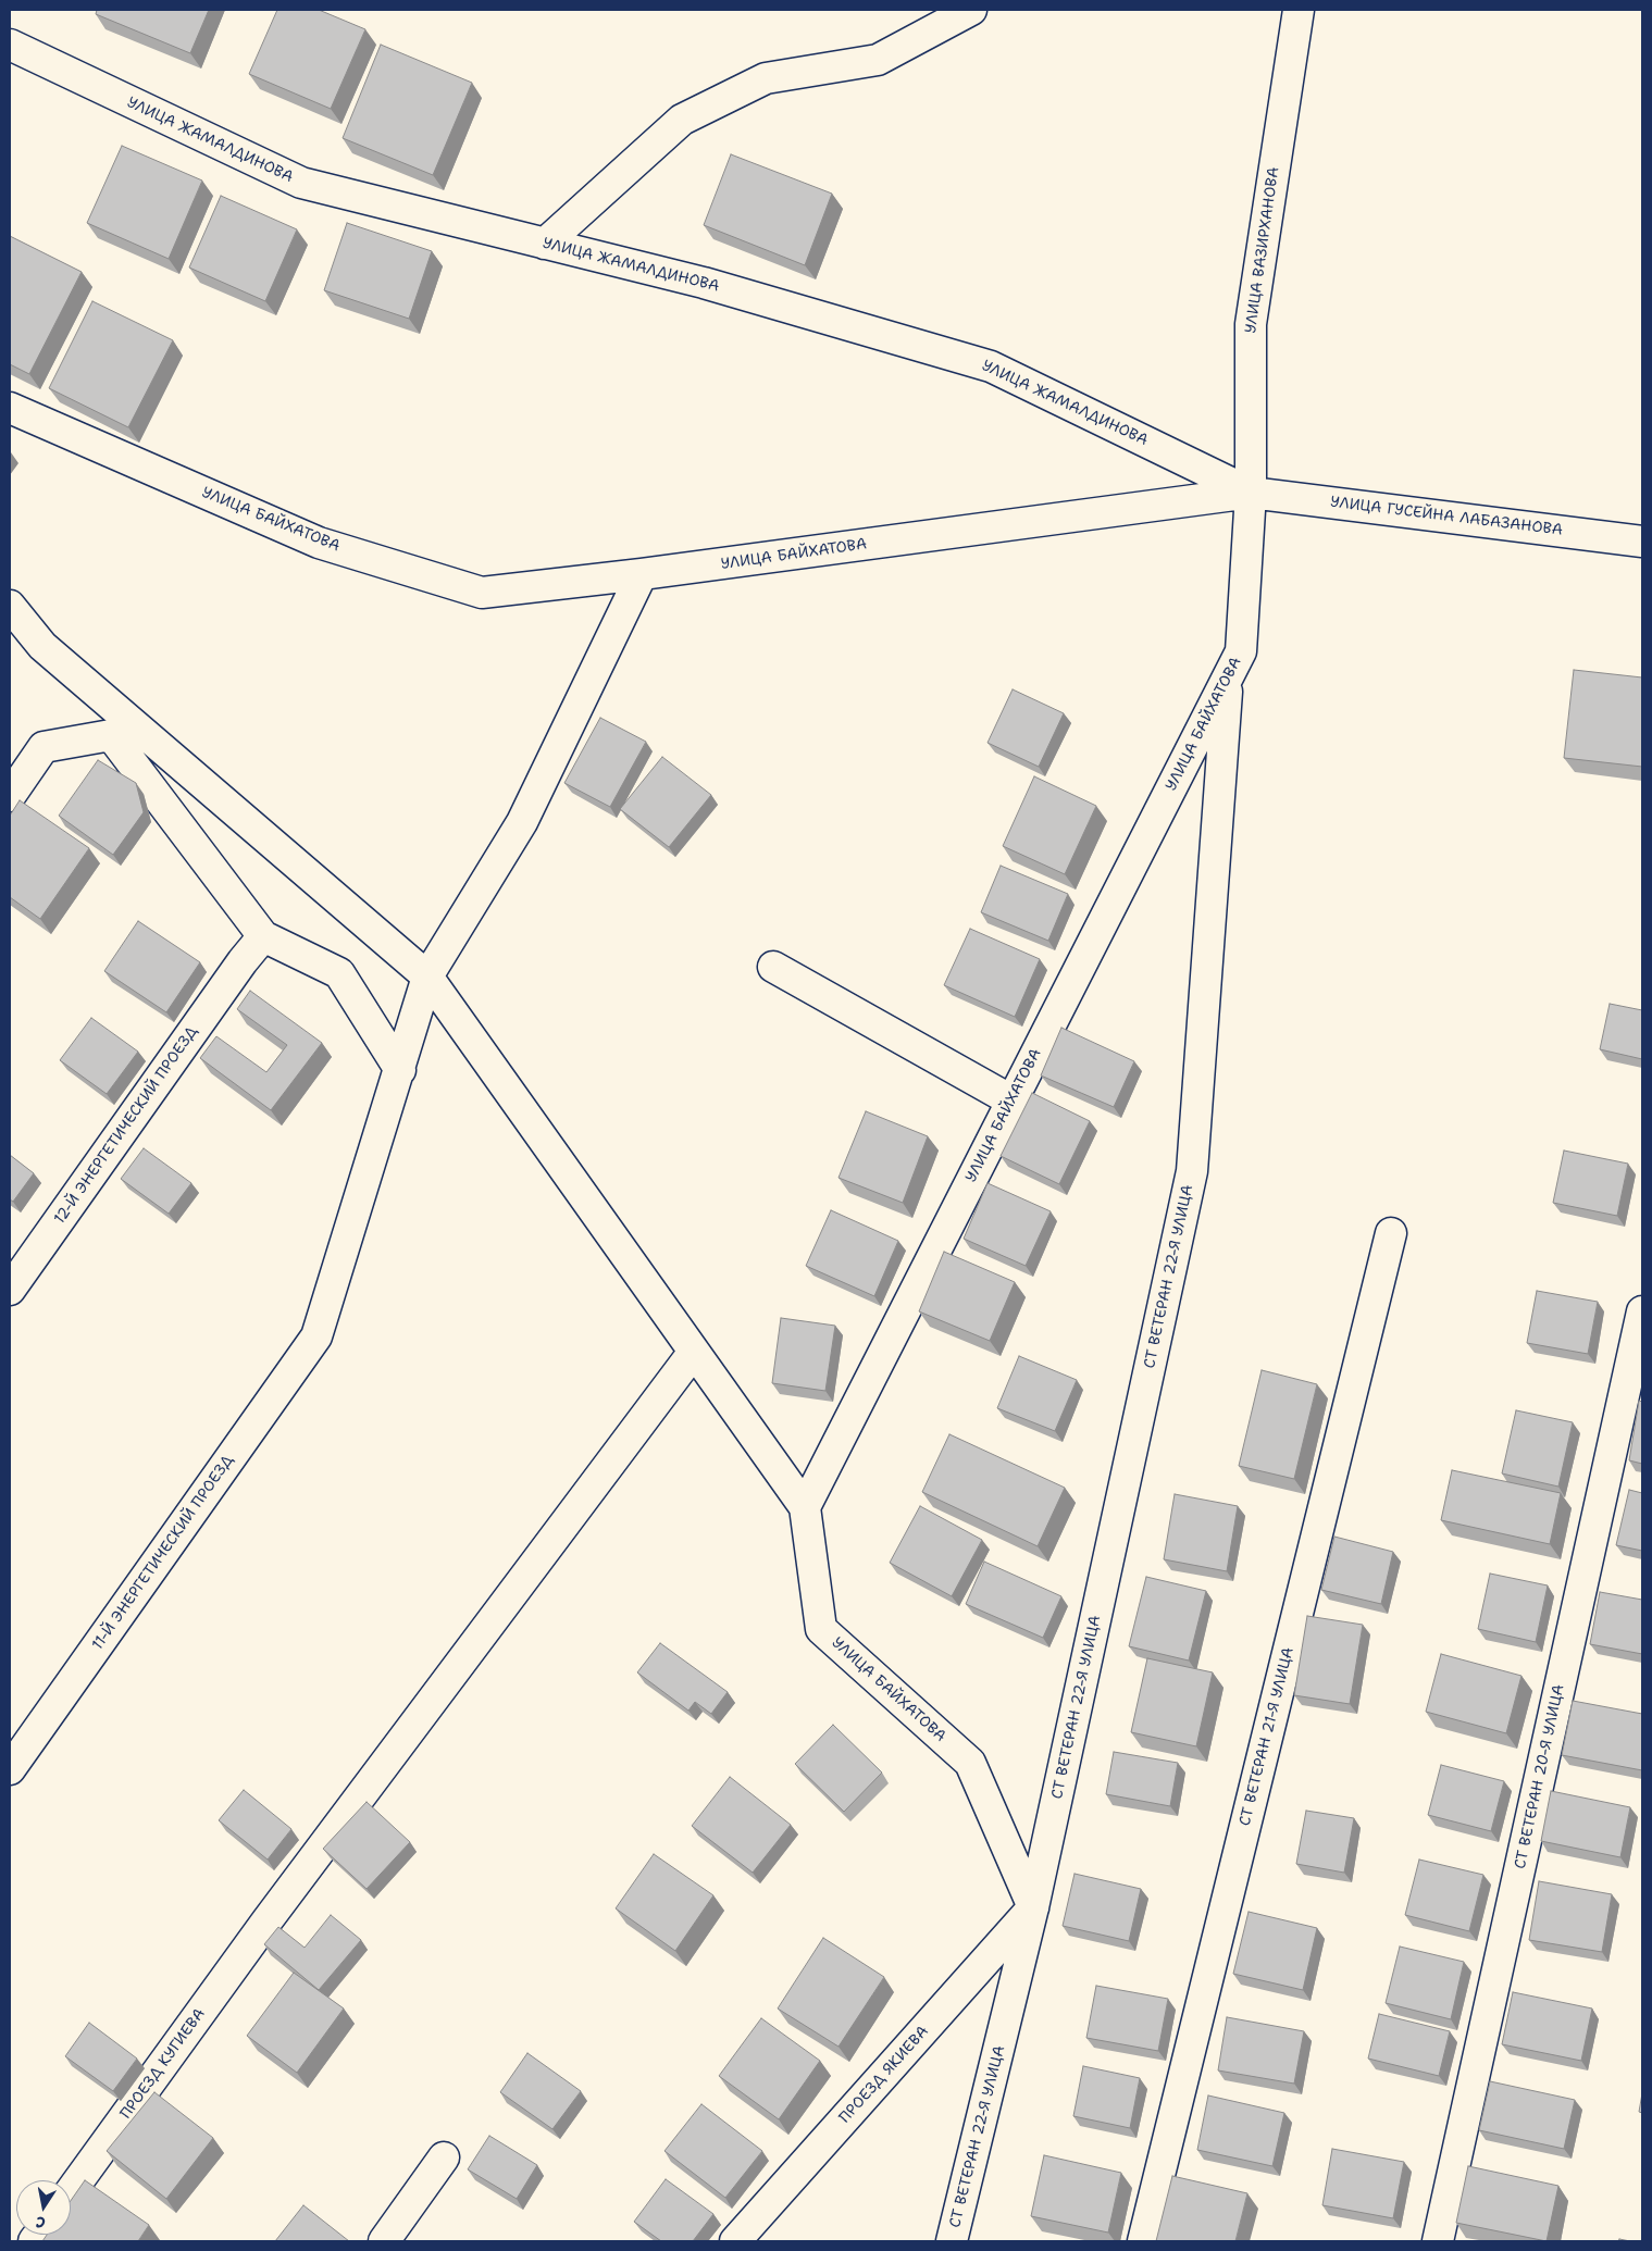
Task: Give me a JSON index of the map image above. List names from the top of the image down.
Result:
{
  "streets": {
    "street": [
      "УЛИЦА ЖАМАЛДИНОВА",
      "УЛИЦА ВАЗИРХАНОВА",
      "УЛИЦА ГУСЕЙНА ЛАБАЗАНОВА",
      "УЛИЦА БАЙХАТОВА",
      "12-Й ЭНЕРГЕТИЧЕСКИЙ ПРОЕЗД",
      "СТ ВЕТЕРАН 22-Я УЛИЦА",
      "11-Й ЭНЕРГЕТИЧЕСКИЙ ПРОЕЗД",
      "СТ ВЕТЕРАН 21-Я УЛИЦА",
      "СТ ВЕТЕРАН 20-Я УЛИЦА",
      "ПРОЕЗД КУГИЕВА",
      "ПРОЕЗД ЯКИЕВА"
    ]
  },
  "crossings": [
    ["УЛИЦА ЖАМАЛДИНОВА", "УЛИЦА ВАЗИРХАНОВА"],
    ["УЛИЦА ЖАМАЛДИНОВА", "УЛИЦА ГУСЕЙНА ЛАБАЗАНОВА"],
    ["УЛИЦА ЖАМАЛДИНОВА", "УЛИЦА БАЙХАТОВА"],
    ["УЛИЦА ВАЗИРХАНОВА", "УЛИЦА ГУСЕЙНА ЛАБАЗАНОВА"],
    ["УЛИЦА ВАЗИРХАНОВА", "УЛИЦА БАЙХАТОВА"],
    ["УЛИЦА ГУСЕЙНА ЛАБАЗАНОВА", "УЛИЦА БАЙХАТОВА"],
    ["УЛИЦА БАЙХАТОВА", "СТ ВЕТЕРАН 22-Я УЛИЦА"],
    ["УЛИЦА БАЙХАТОВА", "11-Й ЭНЕРГЕТИЧЕСКИЙ ПРОЕЗД"],
    ["УЛИЦА БАЙХАТОВА", "ПРОЕЗД ЯКИЕВА"],
    ["СТ ВЕТЕРАН 22-Я УЛИЦА", "ПРОЕЗД ЯКИЕВА"]
  ],
  "north": "bottom"
}
